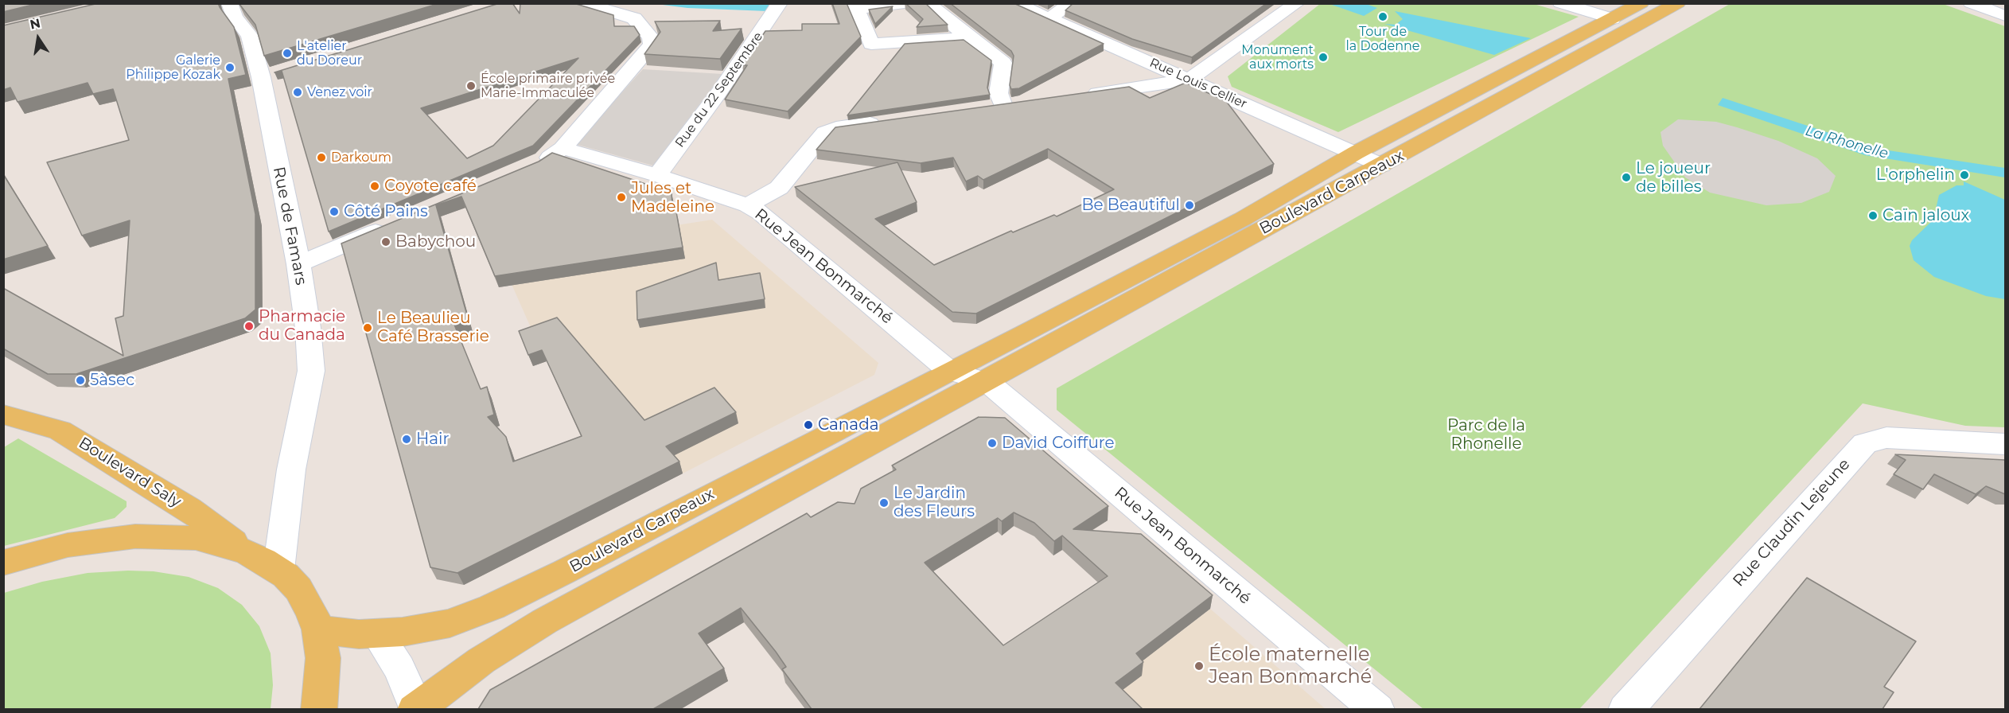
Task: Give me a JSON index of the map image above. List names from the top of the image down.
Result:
{
  "streets": {
    "main road": ["Boulevard Carpeaux", "Boulevard Saly"],
    "street": [
      "Rue Louis Cellier",
      "Rue du 22 Septembre",
      "Rue de Famars",
      "Rue Jean Bonmarché",
      "Rue Claudin Lejeune"
    ]
  },
  "crossings": [
    ["Rue Louis Cellier", "Boulevard Carpeaux"],
    ["Rue du 22 Septembre", "Rue Jean Bonmarché"],
    ["Boulevard Carpeaux", "Rue Jean Bonmarché"]
  ],
  "water": ["La Rhonelle"],
  "parks": ["Parc de la Rhonelle"],
  "places": [
    "Tour de la Dodenne",
    "L'atelier du Doreur",
    "Monument aux morts",
    "Galerie Philippe Kozak",
    "École primaire privée Marie-Immaculée",
    "Venez voir",
    "Darkoum",
    "L'orphelin",
    "Le joueur de billes",
    "Coyote café",
    "Jules et Madeleine",
    "Be Beautiful",
    "Côté Pains",
    "Caïn jaloux",
    "Babychou",
    "Pharmacie du Canada",
    "Le Beaulieu Café Brasserie",
    "5àsec",
    "Canada",
    "Hair",
    "David Coiffure",
    "Le Jardin des Fleurs",
    "École maternelle Jean Bonmarché"
  ],
  "north": "top"
}
